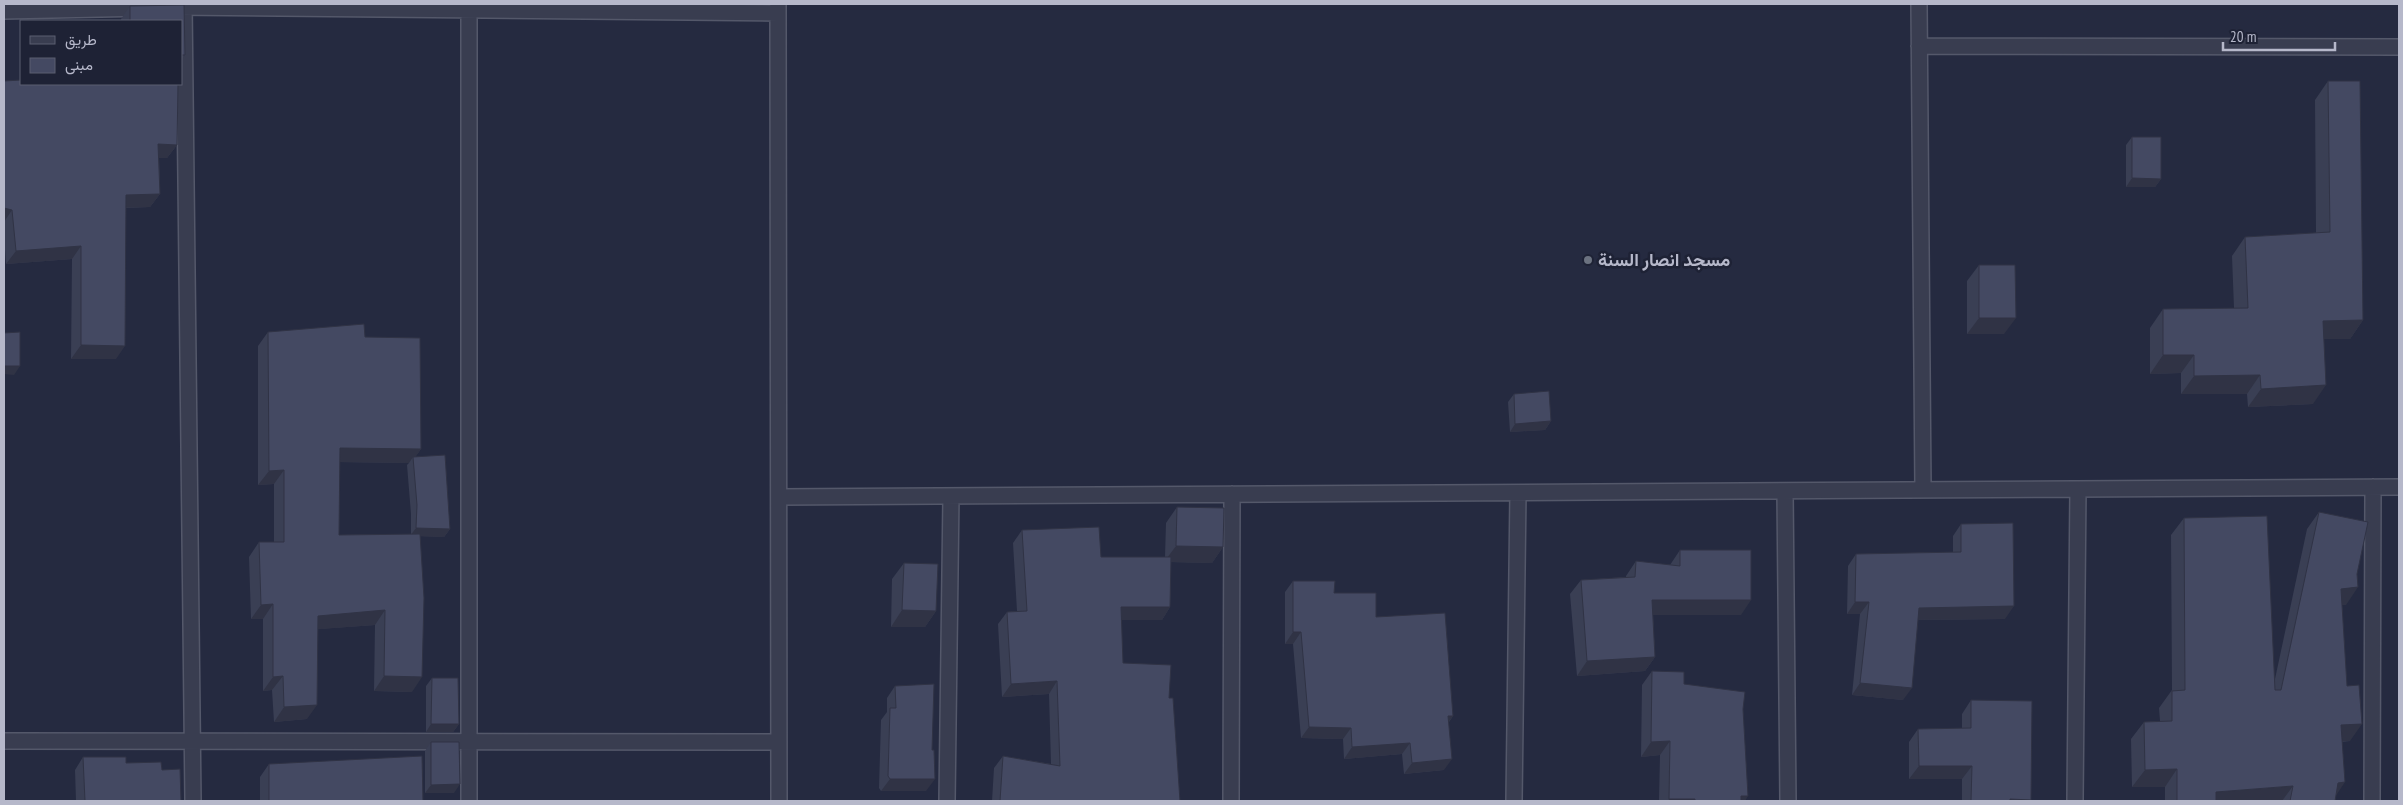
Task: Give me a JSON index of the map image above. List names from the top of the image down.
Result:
{
  "places": ["مسجد انصار السنة"],
  "legend": ["طريق", "مبنى"],
  "scale_bar": "20 m"
}
